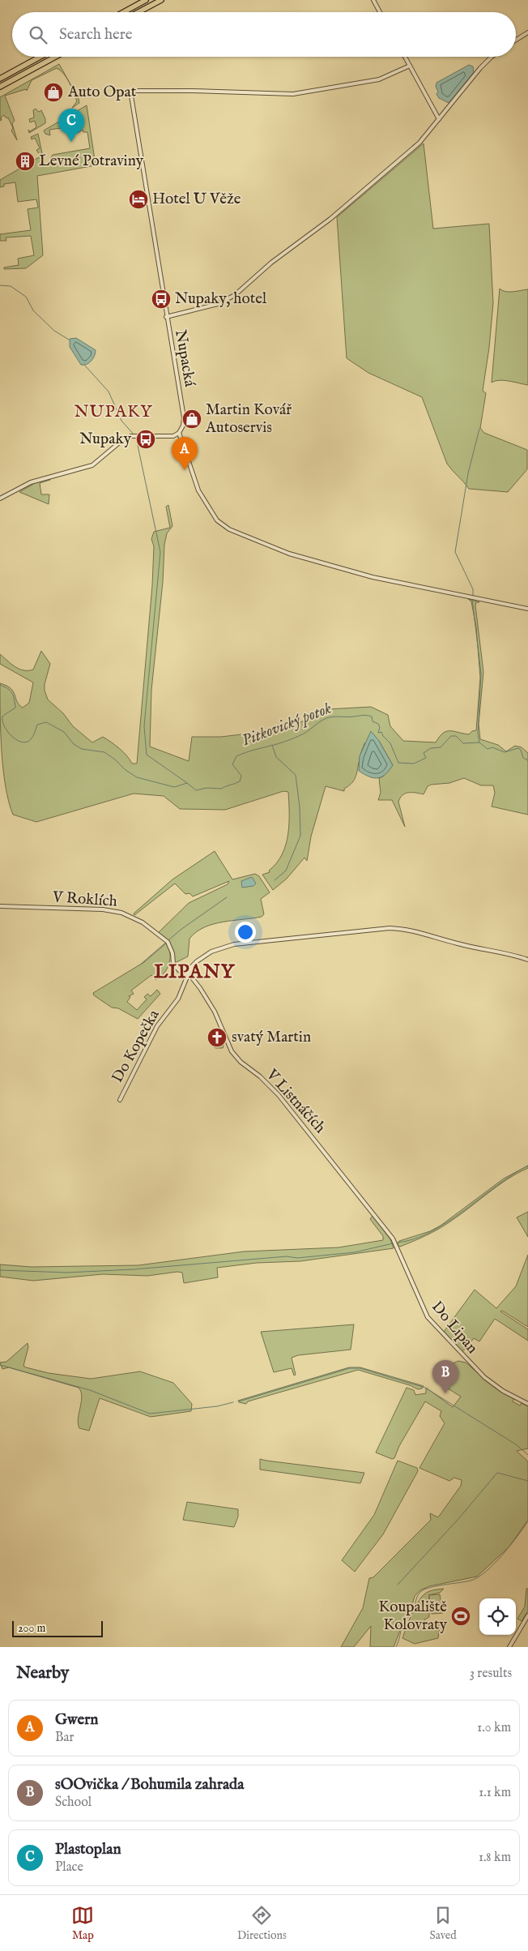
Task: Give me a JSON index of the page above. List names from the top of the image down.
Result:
{
  "streets": {
    "street": [
      "Nupacká",
      "V Roklích",
      "Do Kopečka",
      "V Listnáčích",
      "Do Lipan"
    ]
  },
  "crossings": [
    ["V Roklích", "Do Kopečka"],
    ["V Roklích", "V Listnáčích"],
    ["Do Kopečka", "V Listnáčích"],
    ["V Listnáčích", "Do Lipan"]
  ],
  "districts": ["NUPAKY", "LIPANY"],
  "water": ["Pitkovický potok"],
  "places": {
    "shop": ["Auto Opat", "Martin Kovář Autoservis"],
    "building": ["Levné Potraviny"],
    "hotel": ["Hotel U Věže"],
    "bus stop": ["Nupaky, hotel", "Nupaky"],
    "church": ["svatý Martin"],
    "sports": ["Koupaliště Kolovraty"]
  },
  "scale_bar": "200 m",
  "page": {
    "search": "Search here",
    "pins": ["C", "A", "B"],
    "scale": "200 m",
    "heading": ["Nearby", "3 results"],
    "list": [
      {
        "mark": "A",
        "name": "Gwern",
        "note": "Bar",
        "value": "1.0 km"
      },
      {
        "mark": "B",
        "name": "sOOvička / Bohumila zahrada",
        "note": "School",
        "value": "1.1 km"
      },
      {
        "mark": "C",
        "name": "Plastoplan",
        "note": "Place",
        "value": "1.8 km"
      }
    ],
    "nav": ["Map", "Directions", "Saved"]
  }
}
